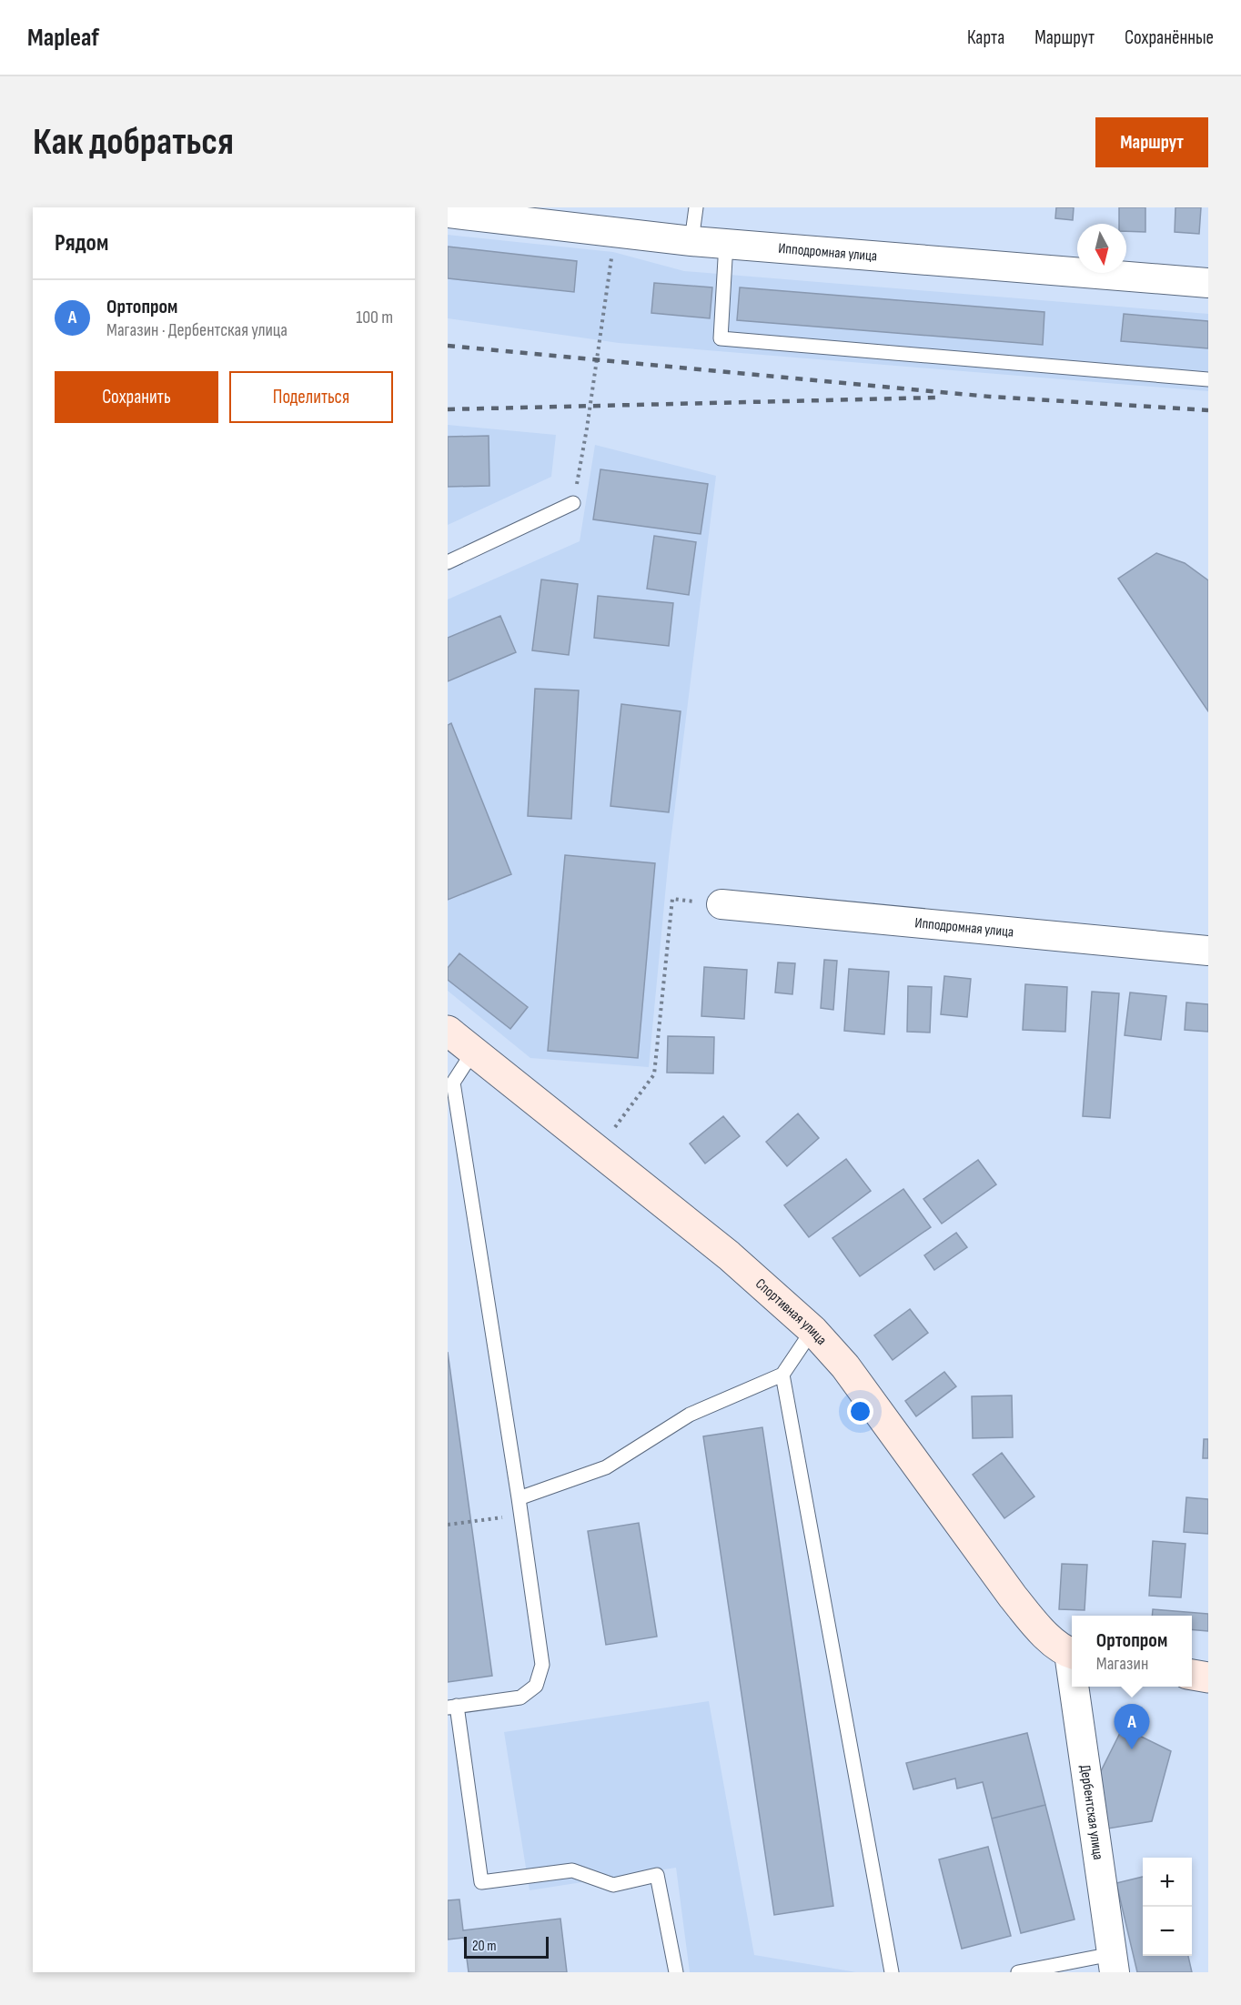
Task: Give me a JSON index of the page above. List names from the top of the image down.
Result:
{
  "streets": {
    "main road": ["Спортивная улица"],
    "street": ["Ипподромная улица", "Дербентская улица"]
  },
  "scale_bar": "20 m",
  "north": "bottom",
  "page": {
    "header": "Mapleaf",
    "nav": ["Карта", "Маршрут", "Сохранённые"],
    "buttons": [
      "Маршрут",
      ["Сохранить", "Поделиться"]
    ],
    "title": "Как добраться",
    "heading": "Рядом",
    "list": [
      {
        "mark": "A",
        "name": "Ортопром",
        "note": "Магазин · Дербентская улица",
        "value": "100 m"
      }
    ],
    "popup": ["Ортопром", "Магазин"],
    "pins": "A",
    "map_buttons": ["+", "−"],
    "scale": "20 m"
  }
}
